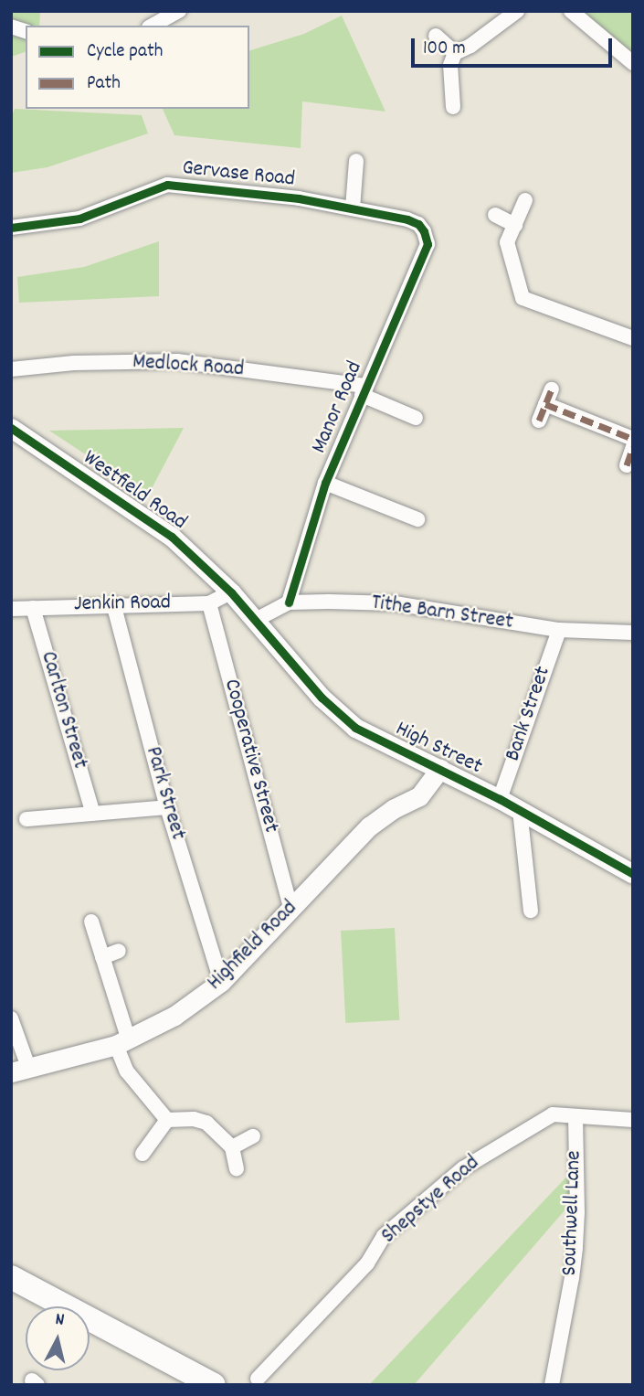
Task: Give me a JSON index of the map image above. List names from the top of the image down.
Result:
{
  "streets": {
    "main road": ["Westfield Road", "High Street", "Highfield Road"],
    "street": [
      "Gervase Road",
      "Medlock Road",
      "Manor Road",
      "Jenkin Road",
      "Tithe Barn Street",
      "Carlton Street",
      "Bank Street",
      "Cooperative Street",
      "Park Street",
      "Shepstye Road",
      "Southwell Lane"
    ]
  },
  "crossings": [
    ["Gervase Road", "Manor Road"],
    ["Medlock Road", "Manor Road"],
    ["Manor Road", "Tithe Barn Street"],
    ["Westfield Road", "Jenkin Road"],
    ["Westfield Road", "Tithe Barn Street"],
    ["Westfield Road", "High Street"],
    ["Jenkin Road", "Carlton Street"],
    ["Jenkin Road", "Cooperative Street"],
    ["Jenkin Road", "Park Street"],
    ["Tithe Barn Street", "Bank Street"],
    ["Tithe Barn Street", "High Street"],
    ["Bank Street", "High Street"],
    ["High Street", "Highfield Road"],
    ["Cooperative Street", "Highfield Road"],
    ["Park Street", "Highfield Road"],
    ["Shepstye Road", "Southwell Lane"]
  ],
  "legend": ["Cycle path", "Path"],
  "scale_bar": "100 m",
  "north": "top"
}
